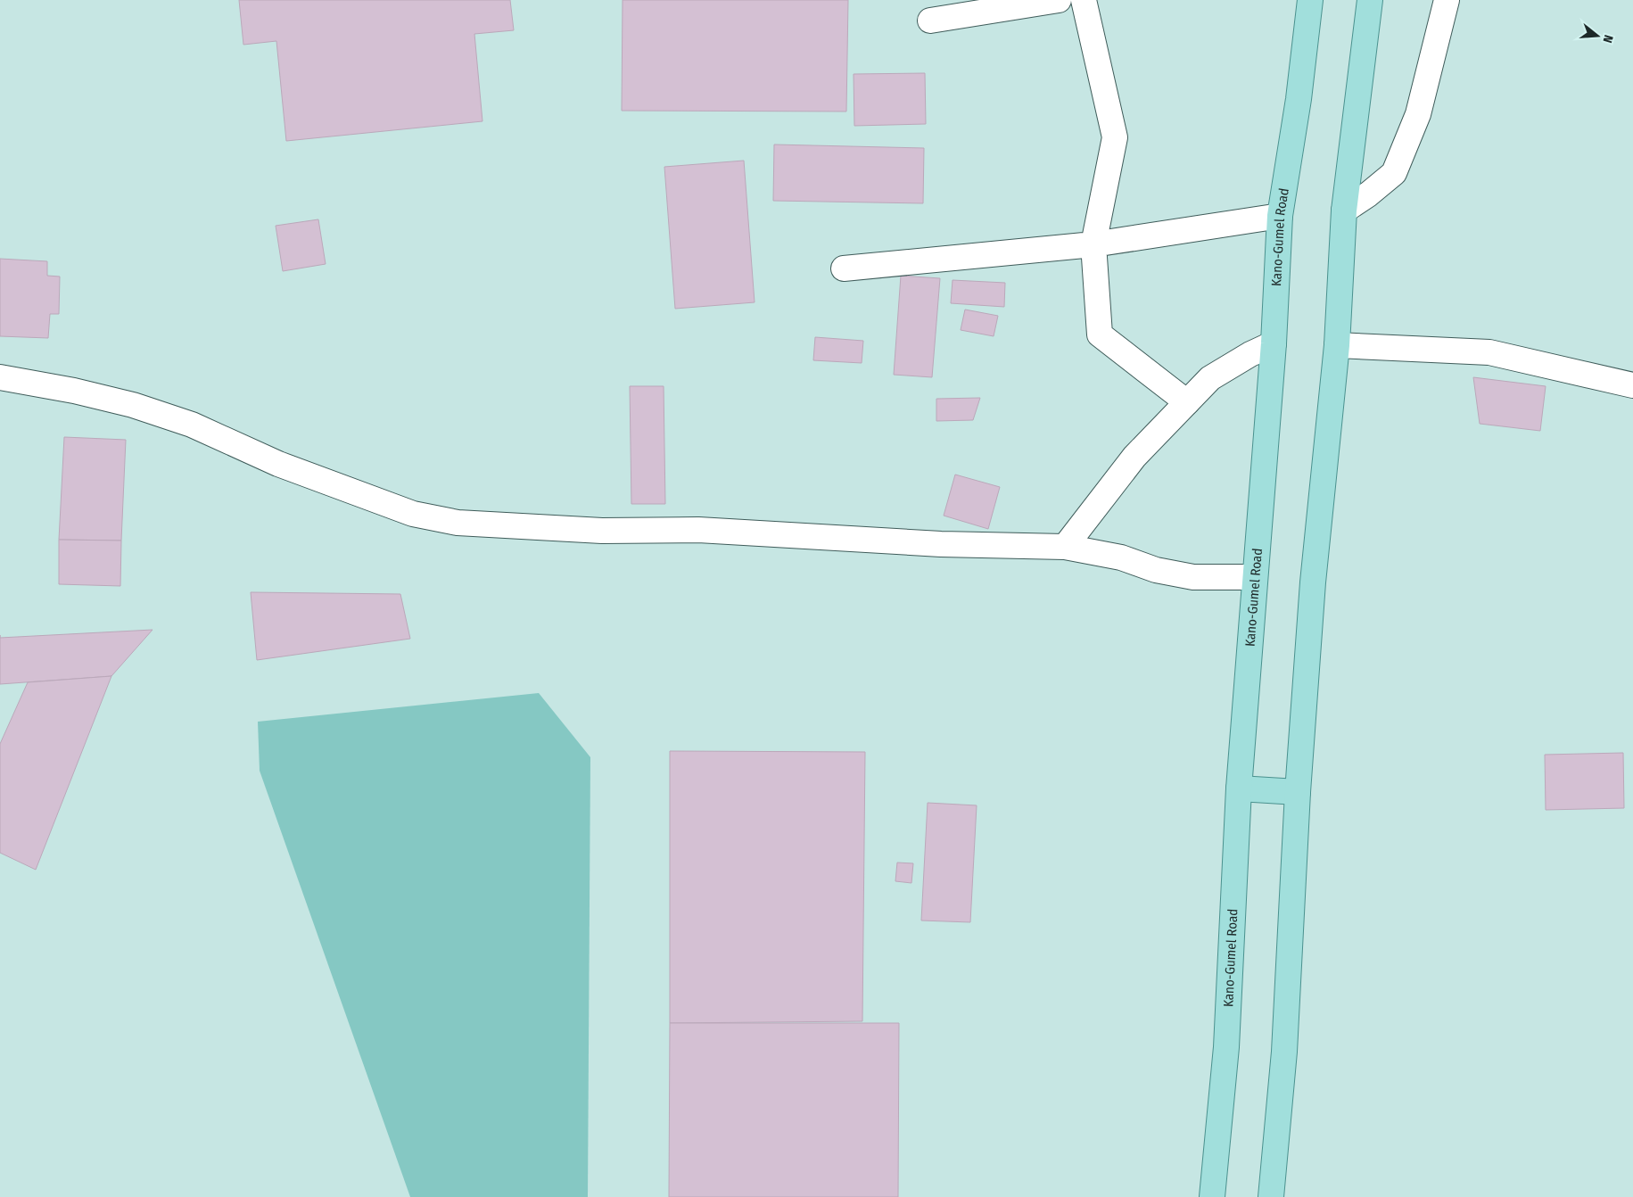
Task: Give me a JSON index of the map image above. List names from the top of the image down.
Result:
{
  "streets": {
    "main road": ["Kano-Gumel Road"]
  },
  "north": "right"
}
